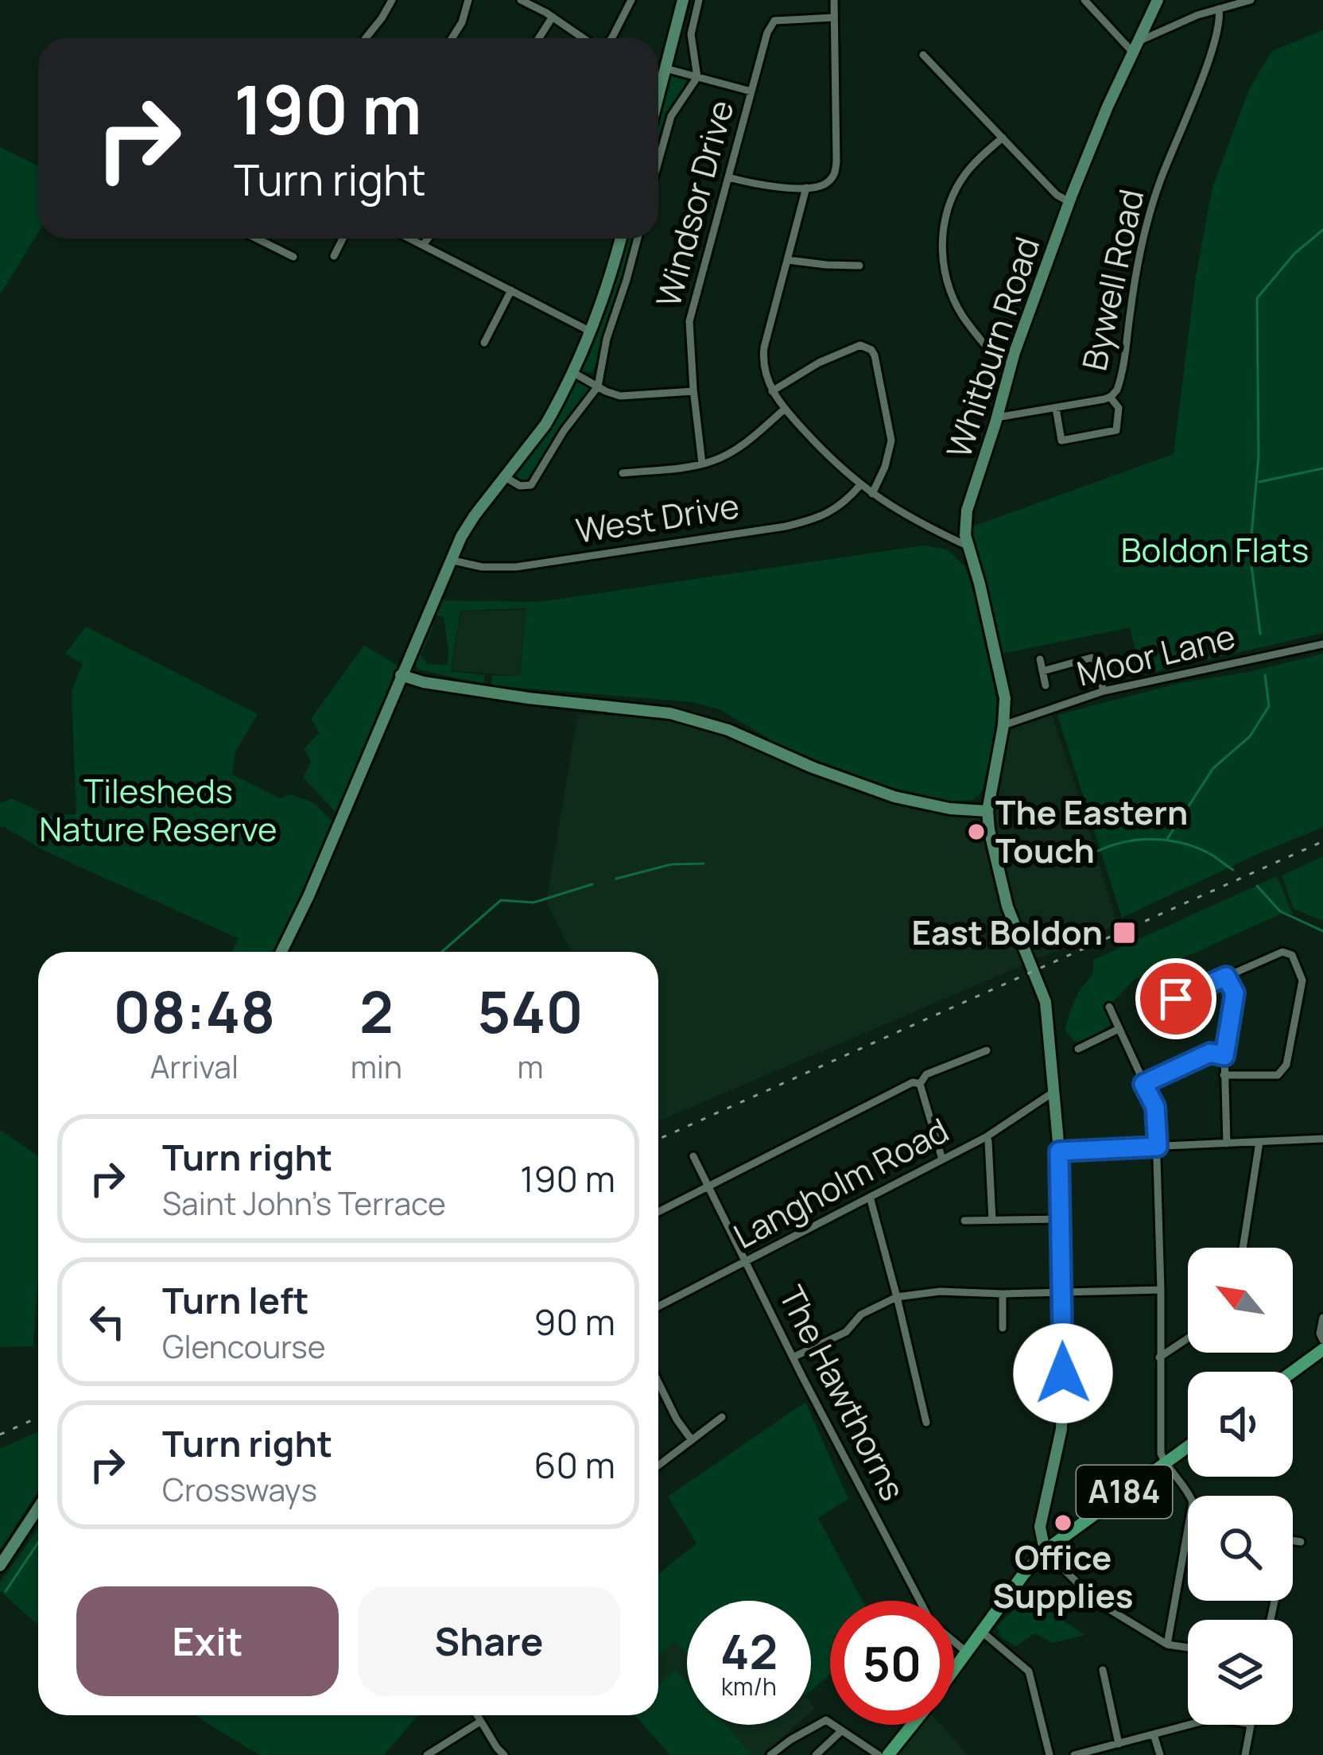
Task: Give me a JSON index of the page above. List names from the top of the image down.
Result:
{
  "streets": {
    "main road": ["A184"],
    "street": [
      "Windsor Drive",
      "Bywell Road",
      "Whitburn Road",
      "West Drive",
      "Moor Lane",
      "Langholm Road",
      "The Hawthorns"
    ]
  },
  "crossings": [
    ["Bywell Road", "Whitburn Road"],
    ["Whitburn Road", "Moor Lane"],
    ["Langholm Road", "The Hawthorns"],
    ["The Hawthorns", "A184"]
  ],
  "parks": ["Boldon Flats", "Tilesheds Nature Reserve"],
  "places": {
    "other": ["The Eastern Touch", "Office Supplies"],
    "transit": ["East Boldon"]
  },
  "north": "top left",
  "page": {
    "turn": ["190 m", "Turn right"],
    "eta": [
      "08:48",
      "Arrival",
      "2",
      "min",
      "540",
      "m"
    ],
    "list": [
      {
        "name": "Turn right",
        "note": "Saint John's Terrace",
        "value": "190 m"
      },
      {
        "name": "Turn left",
        "note": "Glencourse",
        "value": "90 m"
      },
      {
        "name": "Turn right",
        "note": "Crossways",
        "value": "60 m"
      }
    ],
    "buttons": ["Exit", "Share"],
    "speed": "42 km/h",
    "limit": "50"
  }
}
